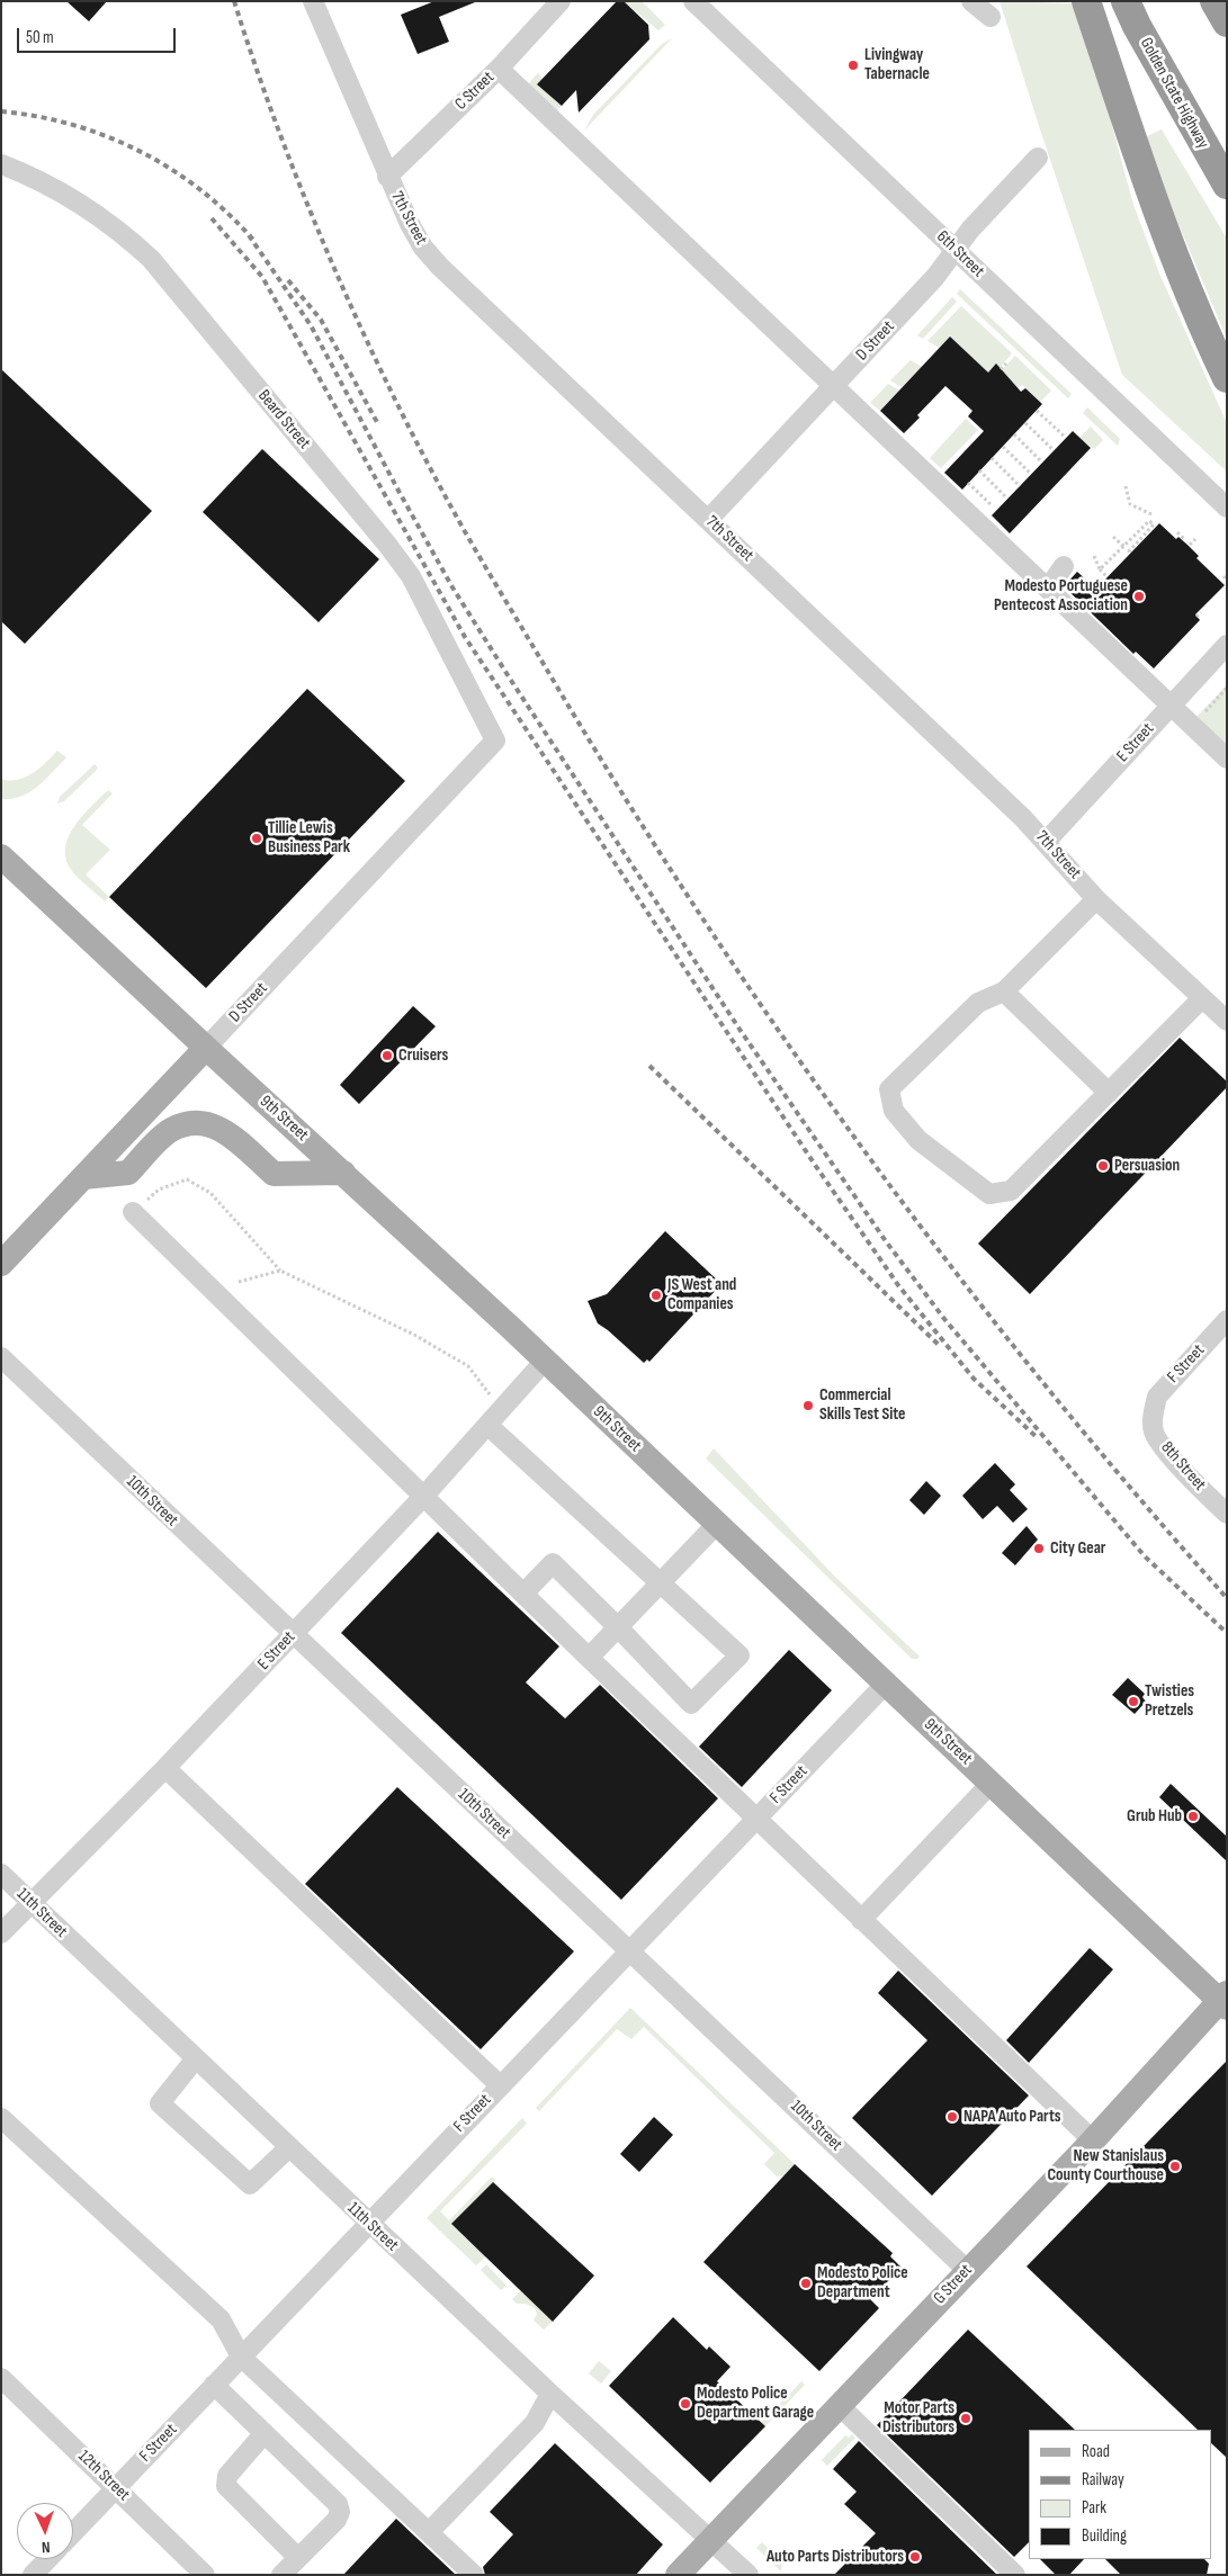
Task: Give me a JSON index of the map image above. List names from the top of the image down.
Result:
{
  "streets": {
    "highway": ["Golden State Highway"],
    "main road": ["D Street", "9th Street", "G Street"],
    "street": [
      "C Street",
      "7th Street",
      "6th Street",
      "Beard Street",
      "E Street",
      "F Street",
      "8th Street",
      "10th Street",
      "11th Street",
      "12th Street"
    ]
  },
  "crossings": [
    ["C Street", "7th Street"],
    ["7th Street", "D Street"],
    ["7th Street", "E Street"],
    ["6th Street", "D Street"],
    ["D Street", "Beard Street"],
    ["D Street", "9th Street"],
    ["E Street", "9th Street"],
    ["E Street", "10th Street"],
    ["E Street", "11th Street"],
    ["9th Street", "F Street"],
    ["9th Street", "G Street"],
    ["F Street", "8th Street"],
    ["F Street", "10th Street"],
    ["F Street", "11th Street"],
    ["F Street", "12th Street"],
    ["10th Street", "G Street"],
    ["11th Street", "G Street"]
  ],
  "places": [
    "Livingway Tabernacle",
    "Modesto Portuguese Pentecost Association",
    "Tillie Lewis Business Park",
    "Cruisers",
    "Persuasion",
    "JS West and Companies",
    "Commercial Skills Test Site",
    "City Gear",
    "Twisties Pretzels",
    "Grub Hub",
    "NAPA Auto Parts",
    "New Stanislaus County Courthouse",
    "Modesto Police Department",
    "Modesto Police Department Garage",
    "Motor Parts Distributors",
    "Auto Parts Distributors"
  ],
  "legend": [
    "Road",
    "Railway",
    "Park",
    "Building"
  ],
  "scale_bar": "50 m",
  "north": "bottom"
}
